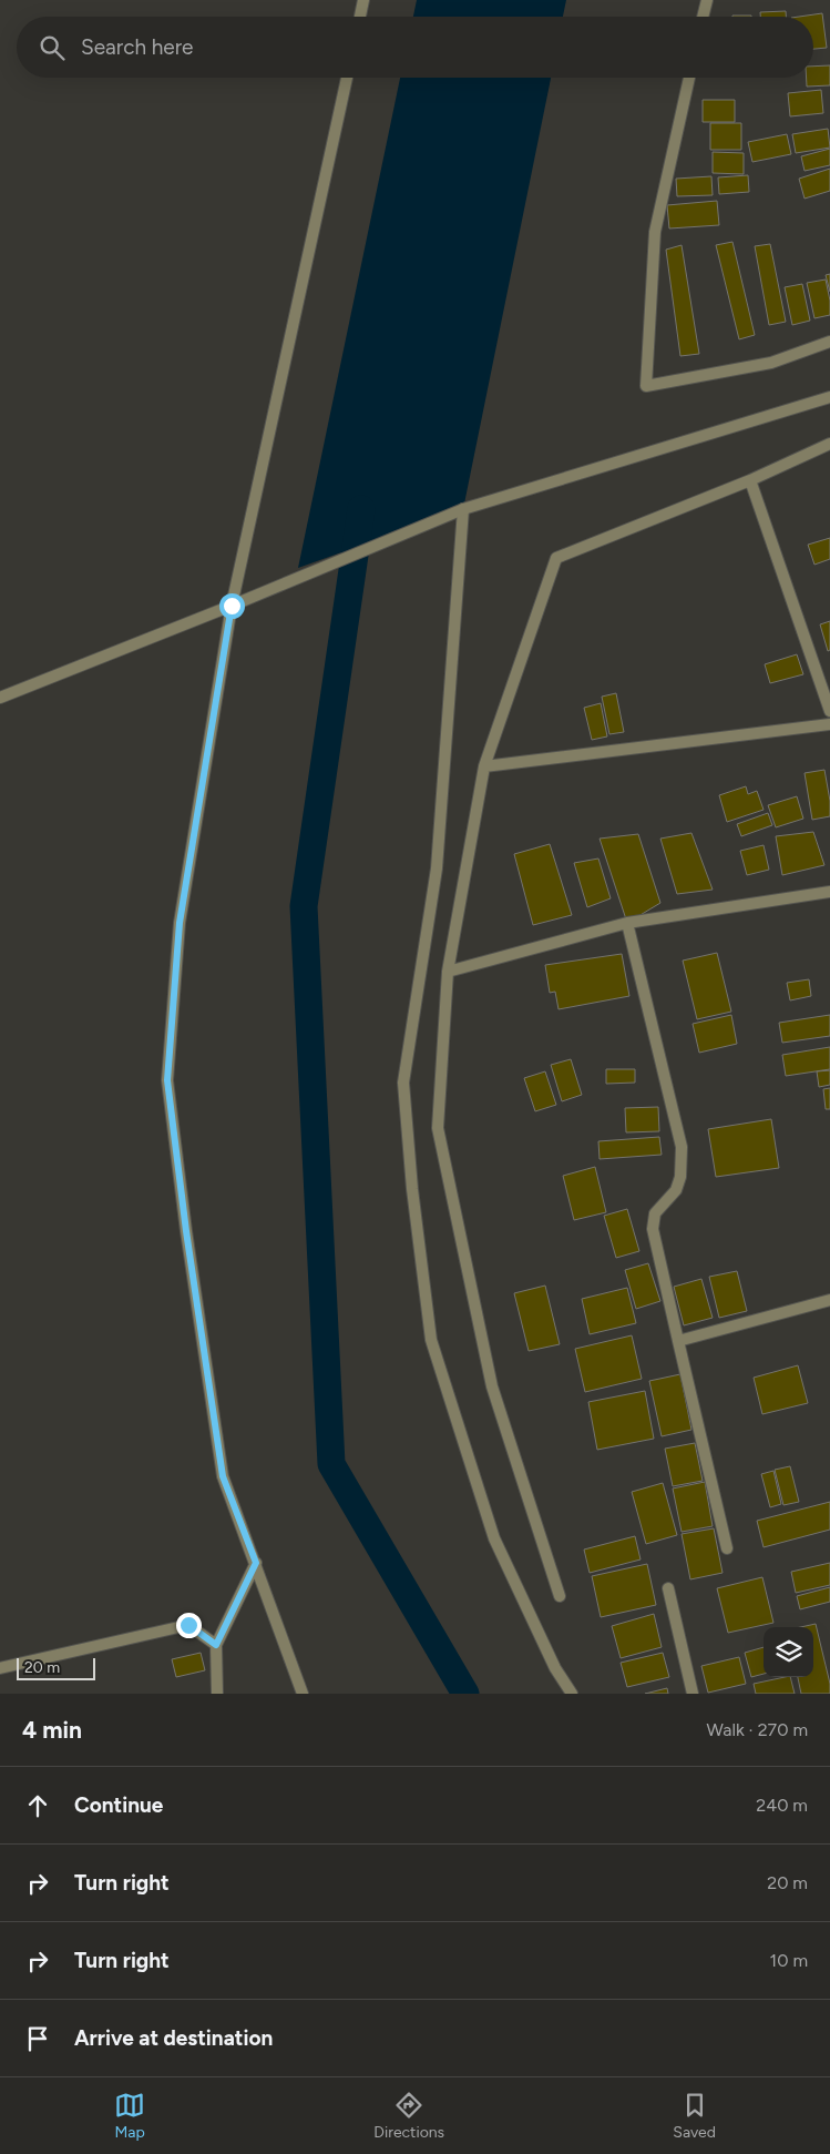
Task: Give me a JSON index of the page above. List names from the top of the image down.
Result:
{
  "scale_bar": "20 m",
  "page": {
    "search": "Search here",
    "scale": "20 m",
    "heading": ["4 min", "Walk · 270 m"],
    "list": [
      ["Continue", "240 m"],
      ["Turn right", "20 m"],
      ["Turn right", "10 m"],
      "Arrive at destination"
    ],
    "nav": ["Map", "Directions", "Saved"]
  }
}
